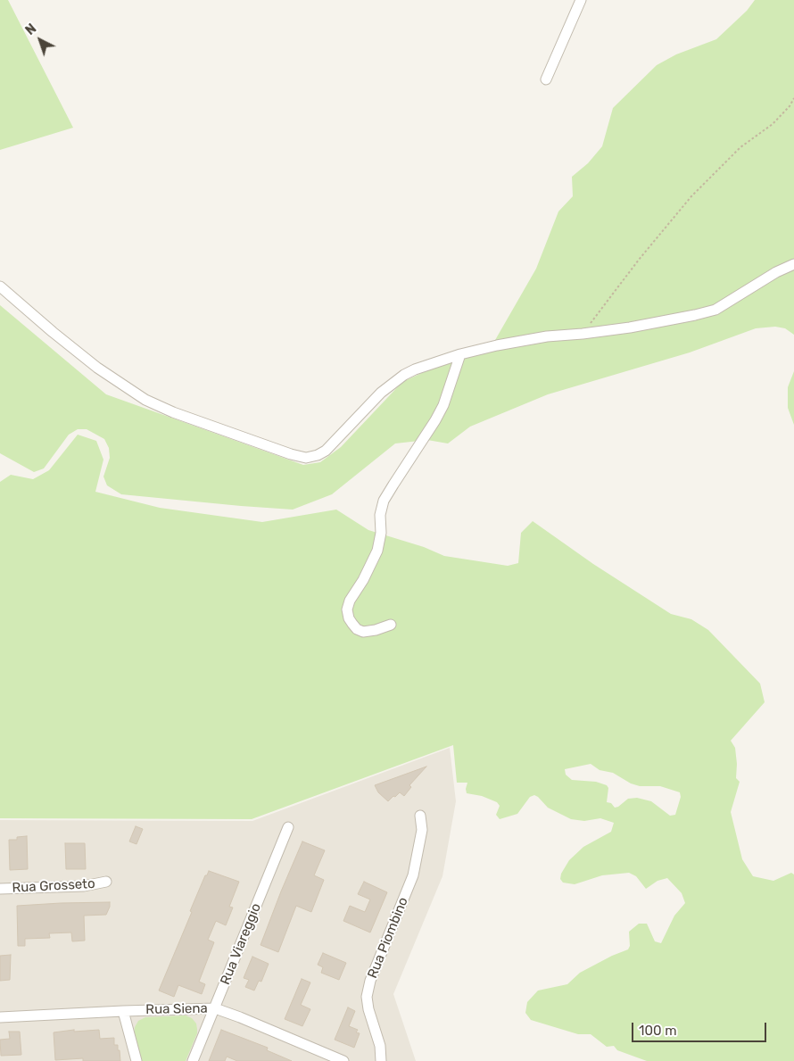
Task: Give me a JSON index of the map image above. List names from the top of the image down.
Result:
{
  "streets": {
    "street": [
      "Rua Grosseto",
      "Rua Piombino",
      "Rua Viareggio",
      "Rua Siena"
    ]
  },
  "crossings": [
    ["Rua Viareggio", "Rua Siena"]
  ],
  "scale_bar": "100 m",
  "north": "top left"
}
